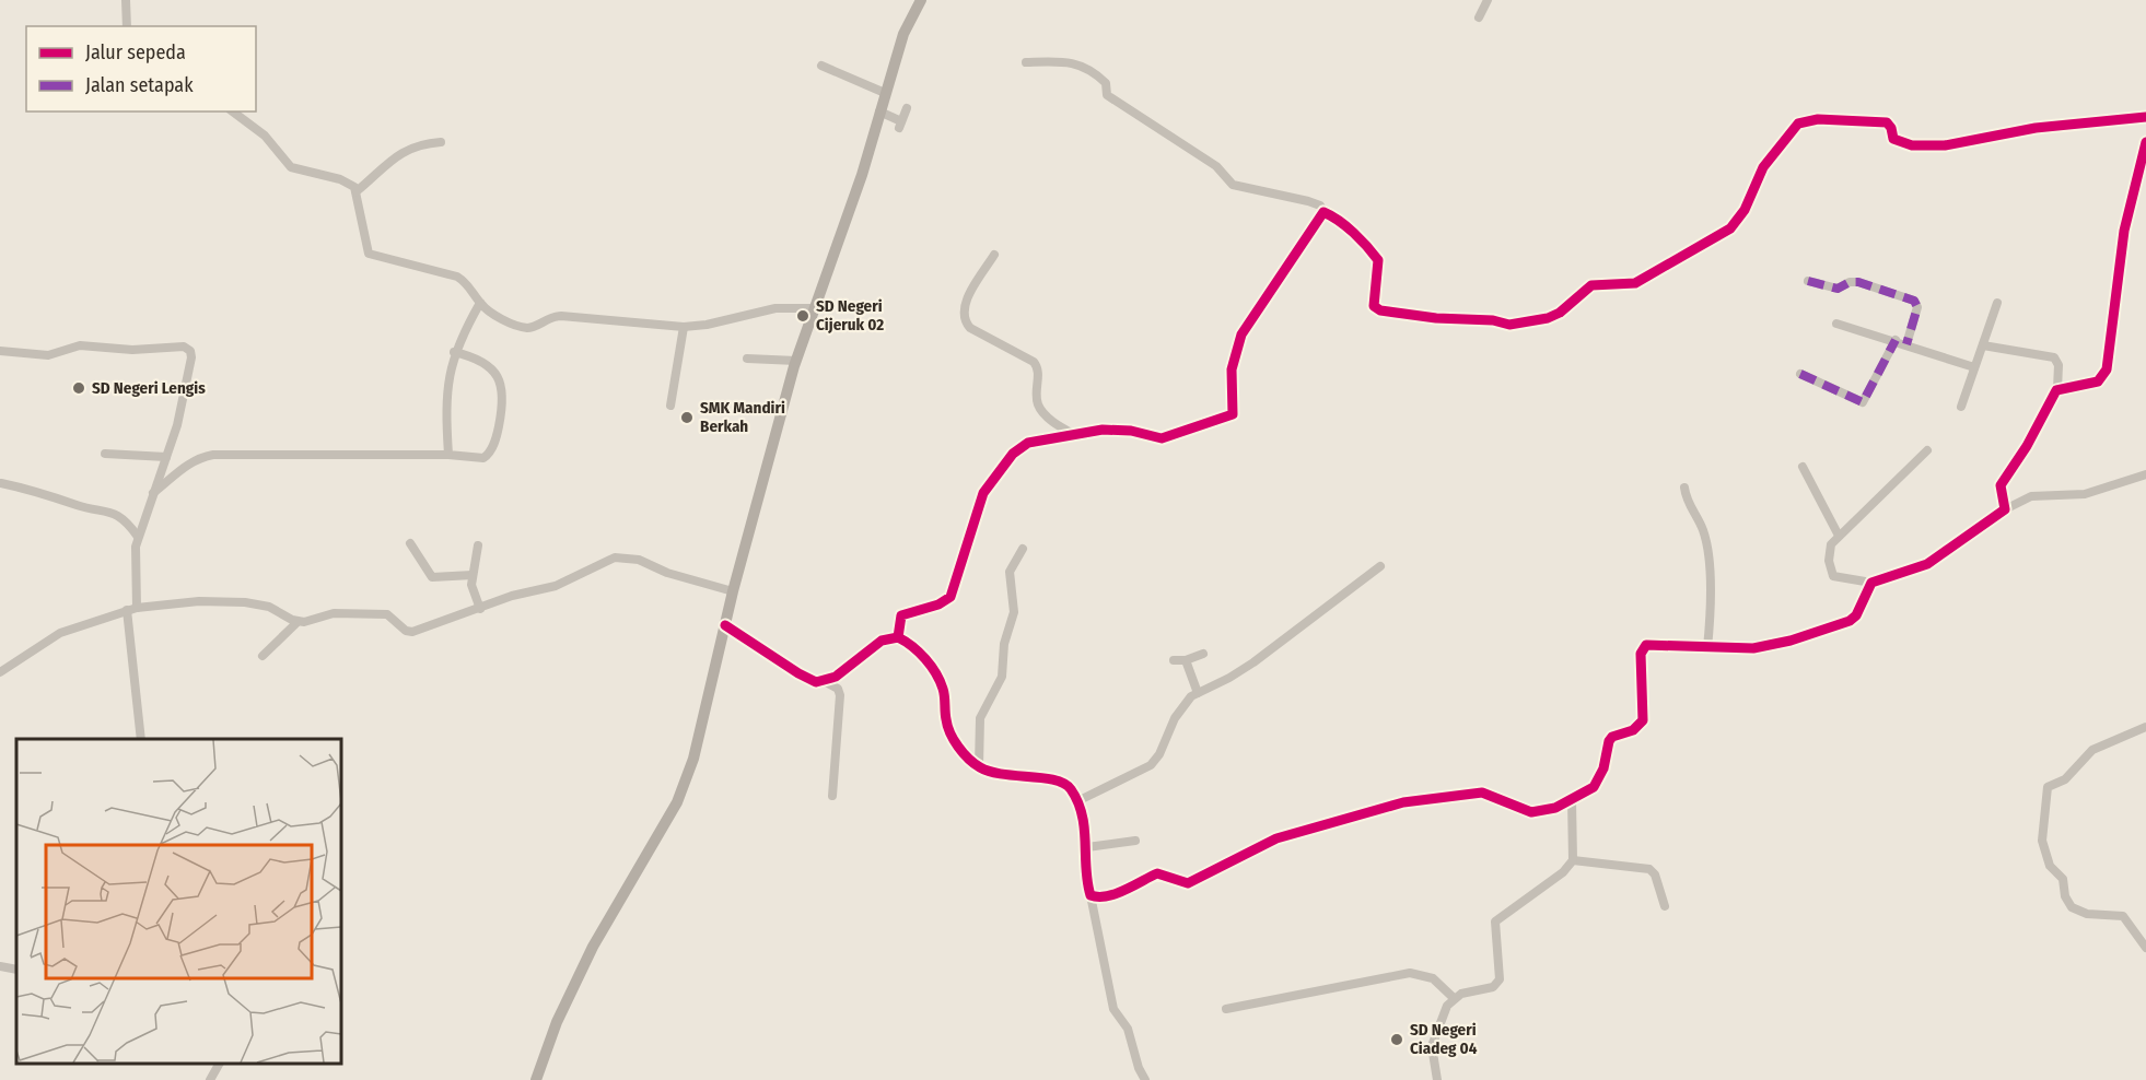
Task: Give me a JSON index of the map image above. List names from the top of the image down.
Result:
{
  "places": [
    "SD Negeri Cijeruk 02",
    "SD Negeri Lengis",
    "SMK Mandiri Berkah",
    "SD Negeri Ciadeg 04"
  ],
  "legend": ["Jalur sepeda", "Jalan setapak"]
}
